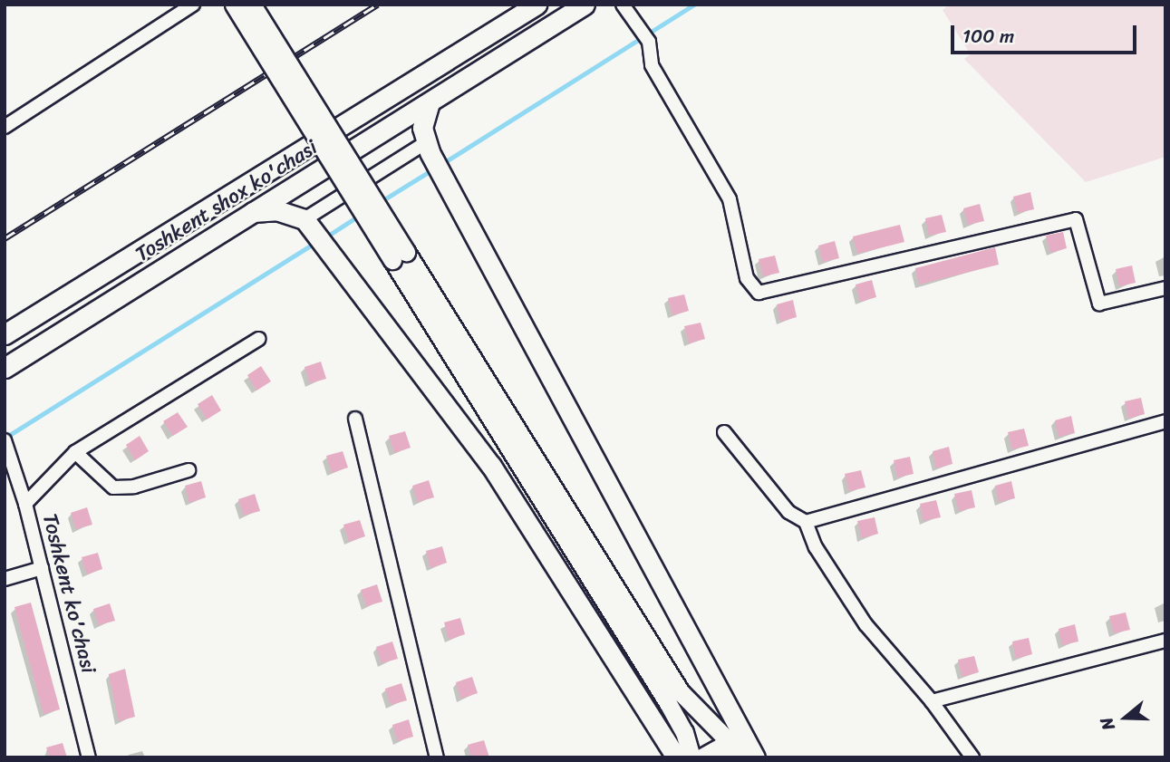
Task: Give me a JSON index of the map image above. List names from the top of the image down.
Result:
{
  "streets": {
    "highway": ["Toshkent shox ko'chasi"],
    "street": ["Toshkent ko'chasi"]
  },
  "scale_bar": "100 m",
  "north": "left"
}
